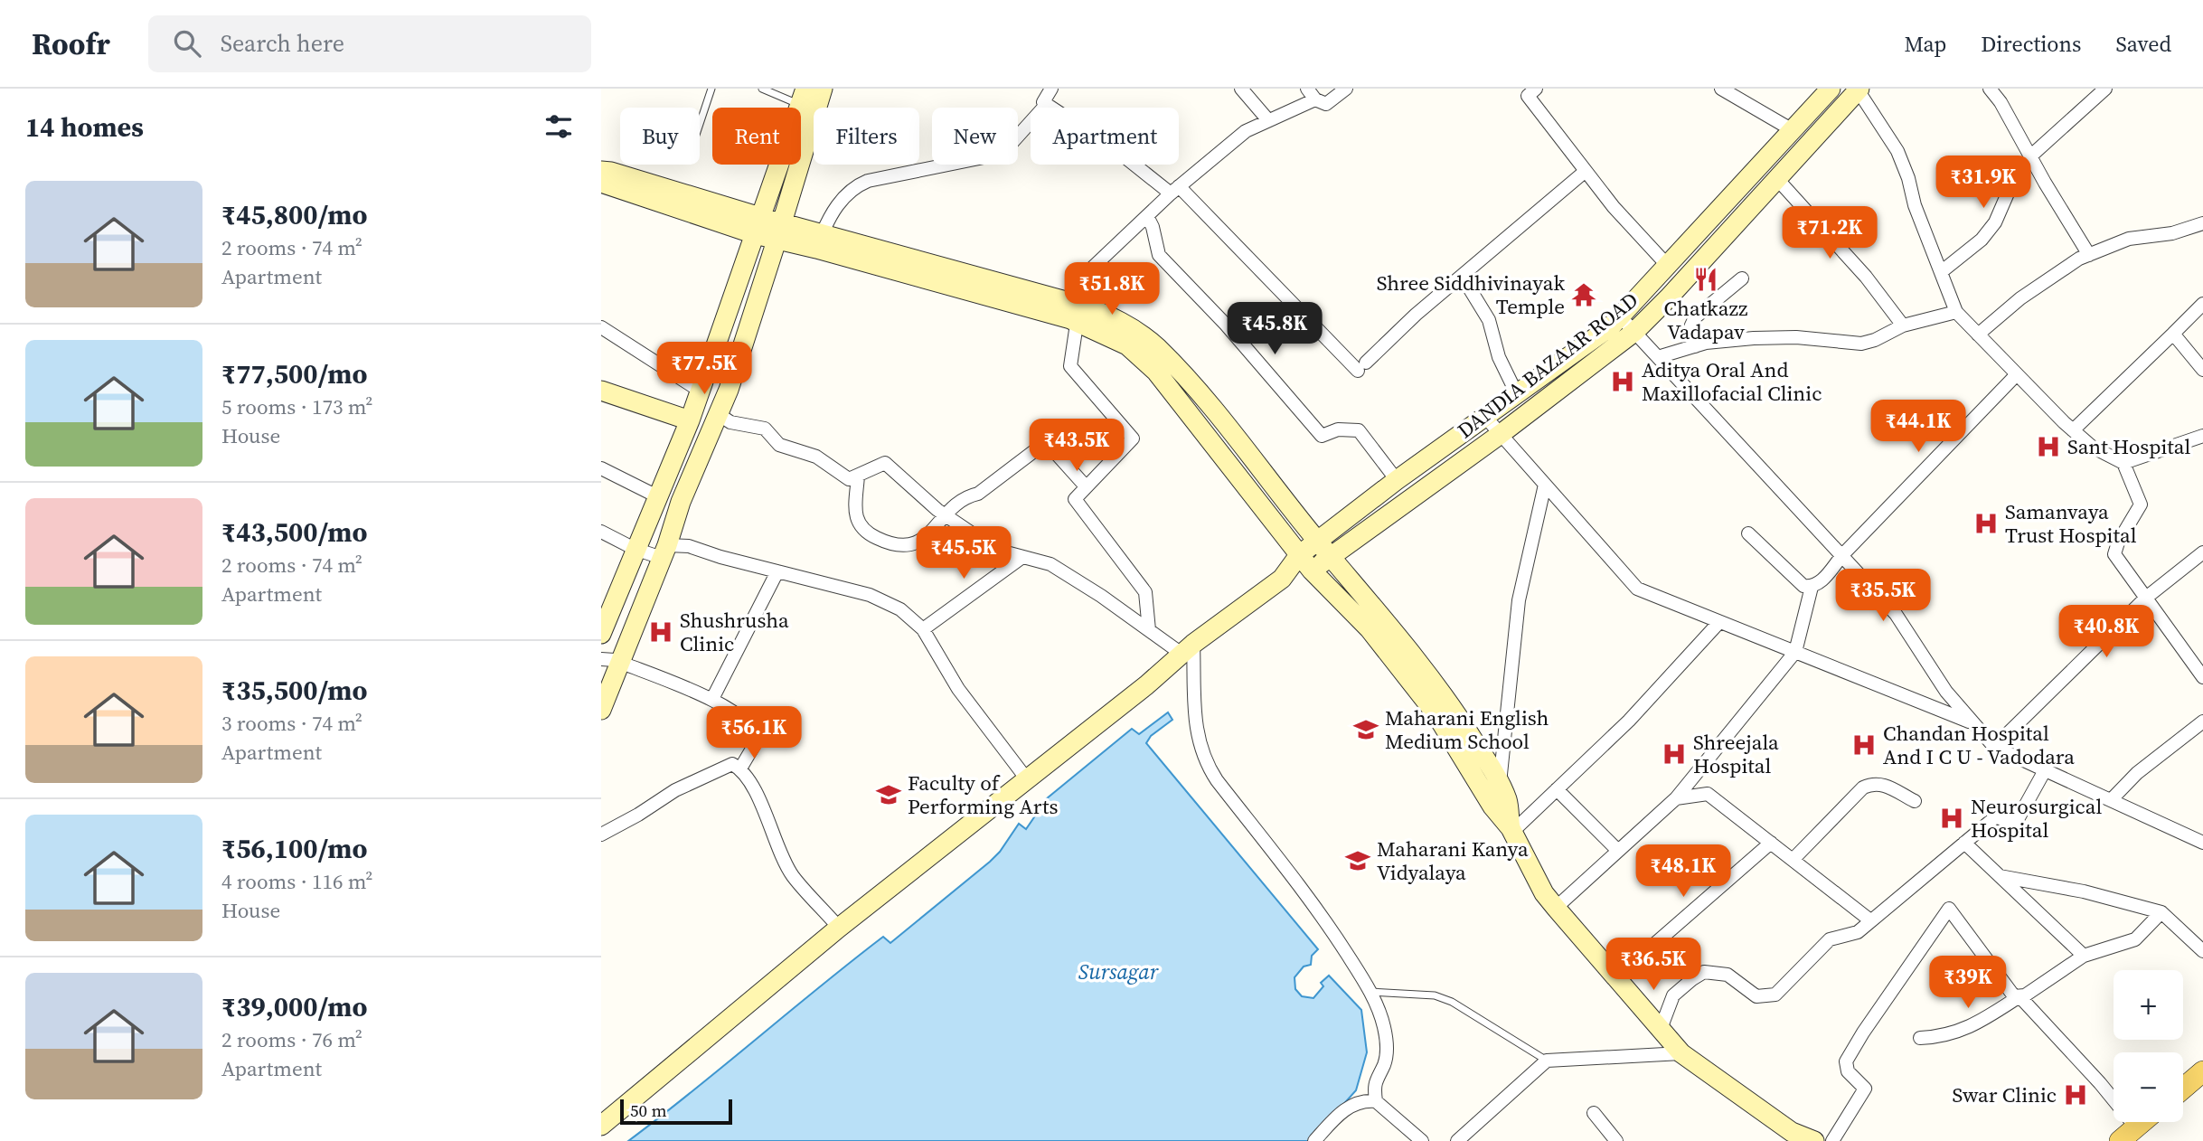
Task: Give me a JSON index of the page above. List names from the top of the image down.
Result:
{
  "streets": {
    "street": ["DANDIA BAZAAR ROAD"]
  },
  "water": ["Sursagar"],
  "places": {
    "restaurant": ["Chatkazz Vadapav"],
    "temple": ["Shree Siddhivinayak Temple"],
    "hospital": [
      "Aditya Oral And Maxillofacial Clinic",
      "Sant Hospital",
      "Samanvaya Trust Hospital",
      "Shushrusha Clinic",
      "Chandan Hospital And I C U - Vadodara",
      "Shreejala Hospital",
      "Neurosurgical Hospital",
      "Swar Clinic"
    ],
    "school or university": ["Maharani English Medium School", "Faculty of Performing Arts", "Maharani Kanya Vidyalaya"]
  },
  "scale_bar": "50 m",
  "page": {
    "header": "Roofr",
    "search": "Search here",
    "nav": ["Map", "Directions", "Saved"],
    "heading": "14 homes",
    "chip": [
      "Buy",
      "Rent",
      "Filters",
      "New",
      "Apartment"
    ],
    "price": [
      "₹31.9K",
      "₹71.2K",
      "₹51.8K",
      "₹45.8K",
      "₹77.5K",
      "₹44.1K",
      "₹43.5K",
      "₹45.5K",
      "₹35.5K",
      "₹40.8K",
      "₹56.1K",
      "₹48.1K",
      "₹36.5K",
      "₹39K"
    ],
    "list": [
      {
        "name": "₹45,800/mo",
        "note": "2 rooms · 74 m² · Apartment"
      },
      {
        "name": "₹77,500/mo",
        "note": "5 rooms · 173 m² · House"
      },
      {
        "name": "₹43,500/mo",
        "note": "2 rooms · 74 m² · Apartment"
      },
      {
        "name": "₹35,500/mo",
        "note": "3 rooms · 74 m² · Apartment"
      },
      {
        "name": "₹56,100/mo",
        "note": "4 rooms · 116 m² · House"
      },
      {
        "name": "₹39,000/mo",
        "note": "2 rooms · 76 m² · Apartment"
      }
    ],
    "map_buttons": ["+", "−"],
    "scale": "50 m"
  }
}
